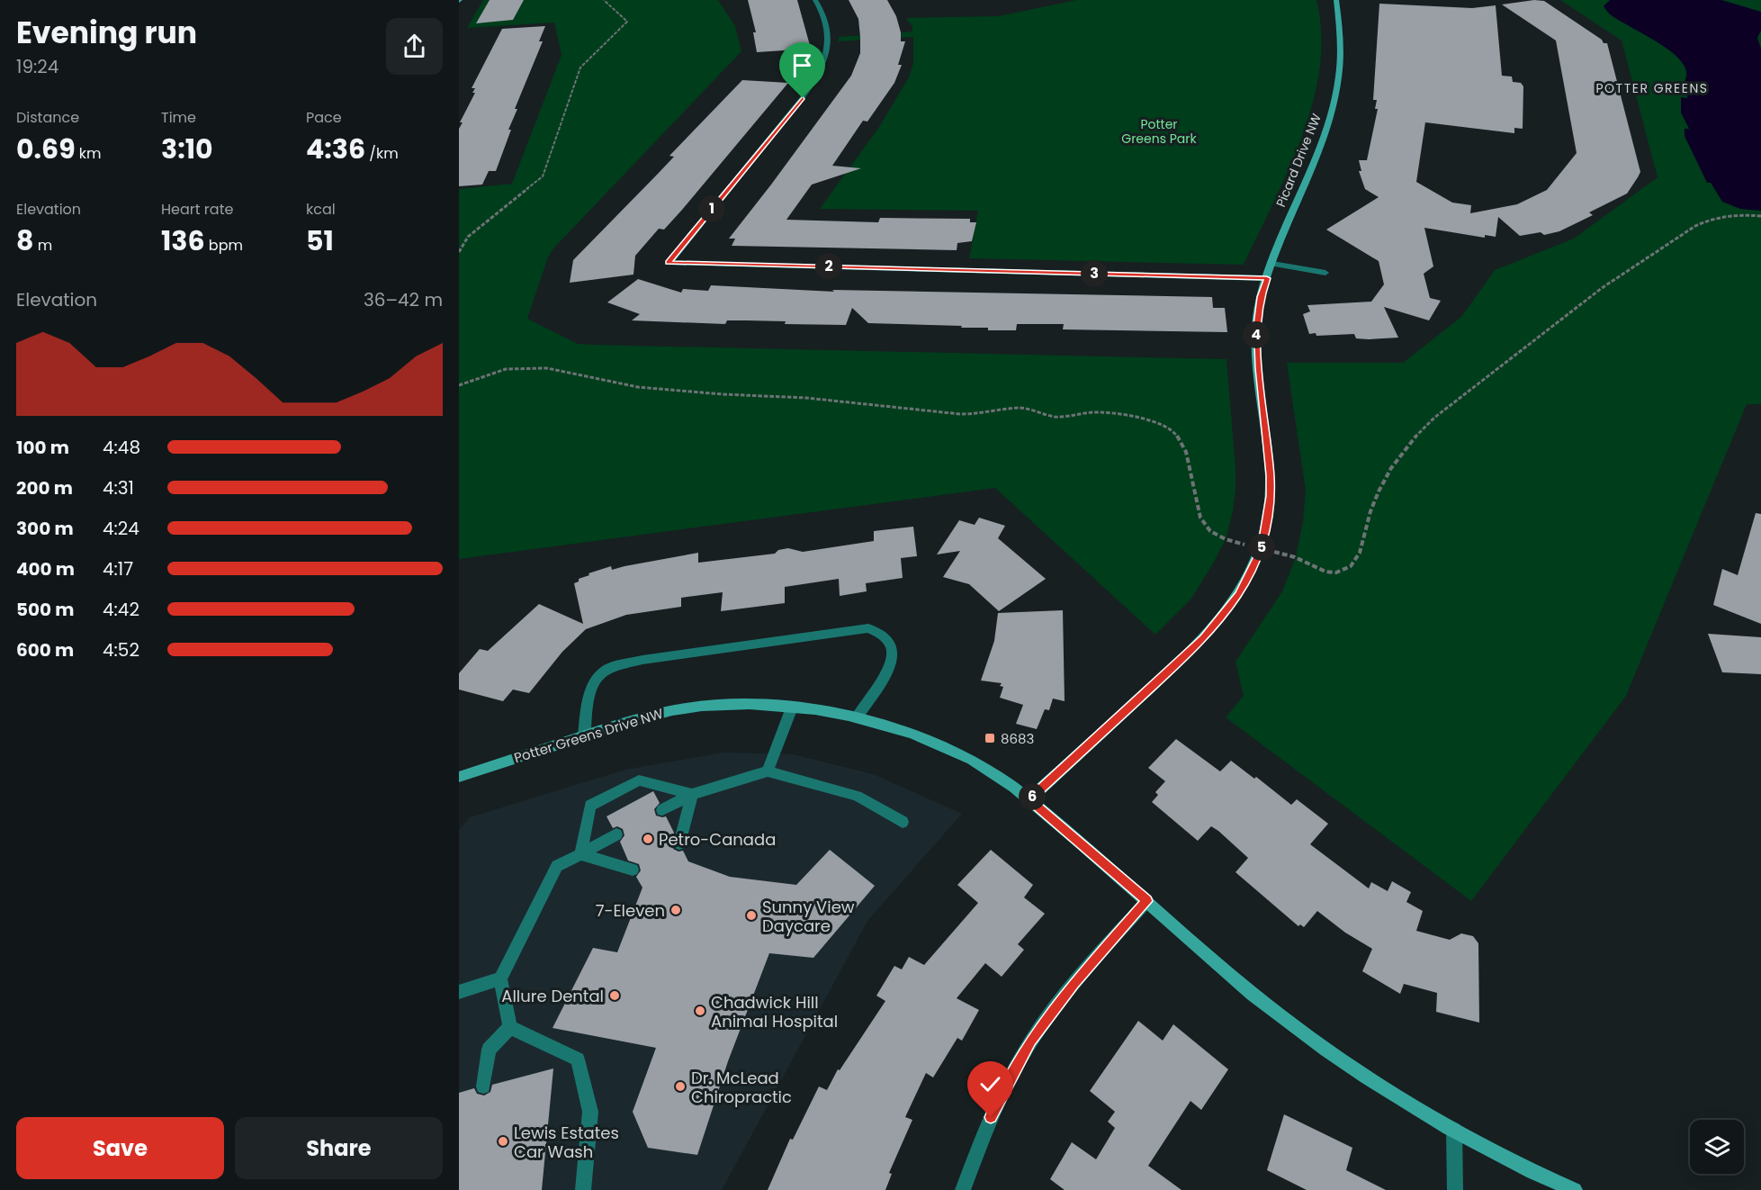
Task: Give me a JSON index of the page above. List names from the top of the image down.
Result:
{
  "streets": {
    "street": ["Picard Drive NW", "Potter Greens Drive NW"]
  },
  "crossings": [
    ["Picard Drive NW", "Potter Greens Drive NW"]
  ],
  "districts": ["POTTER GREENS"],
  "parks": ["Potter Greens Park"],
  "places": {
    "transit": ["8683"],
    "other": [
      "Petro-Canada",
      "7-Eleven",
      "Sunny View Daycare",
      "Allure Dental",
      "Chadwick Hill Animal Hospital",
      "Dr. McLead Chiropractic",
      "Lewis Estates Car Wash"
    ]
  },
  "page": {
    "heading": ["Evening run", "19:24"],
    "stats": [
      ["Distance", "0.69 km"],
      ["Time", "3:10"],
      ["Pace", "4:36 /km"],
      ["Elevation", "8 m"],
      ["Heart rate", "136 bpm"],
      ["kcal", "51"]
    ],
    "pins": [
      "1",
      "2",
      "3",
      "4",
      "5",
      "6"
    ],
    "chart": ["Elevation", "36–42 m"],
    "list": [
      {
        "name": "100 m",
        "note": "4:48"
      },
      {
        "name": "200 m",
        "note": "4:31"
      },
      {
        "name": "300 m",
        "note": "4:24"
      },
      {
        "name": "400 m",
        "note": "4:17"
      },
      {
        "name": "500 m",
        "note": "4:42"
      },
      {
        "name": "600 m",
        "note": "4:52"
      }
    ],
    "buttons": ["Save", "Share"]
  }
}
